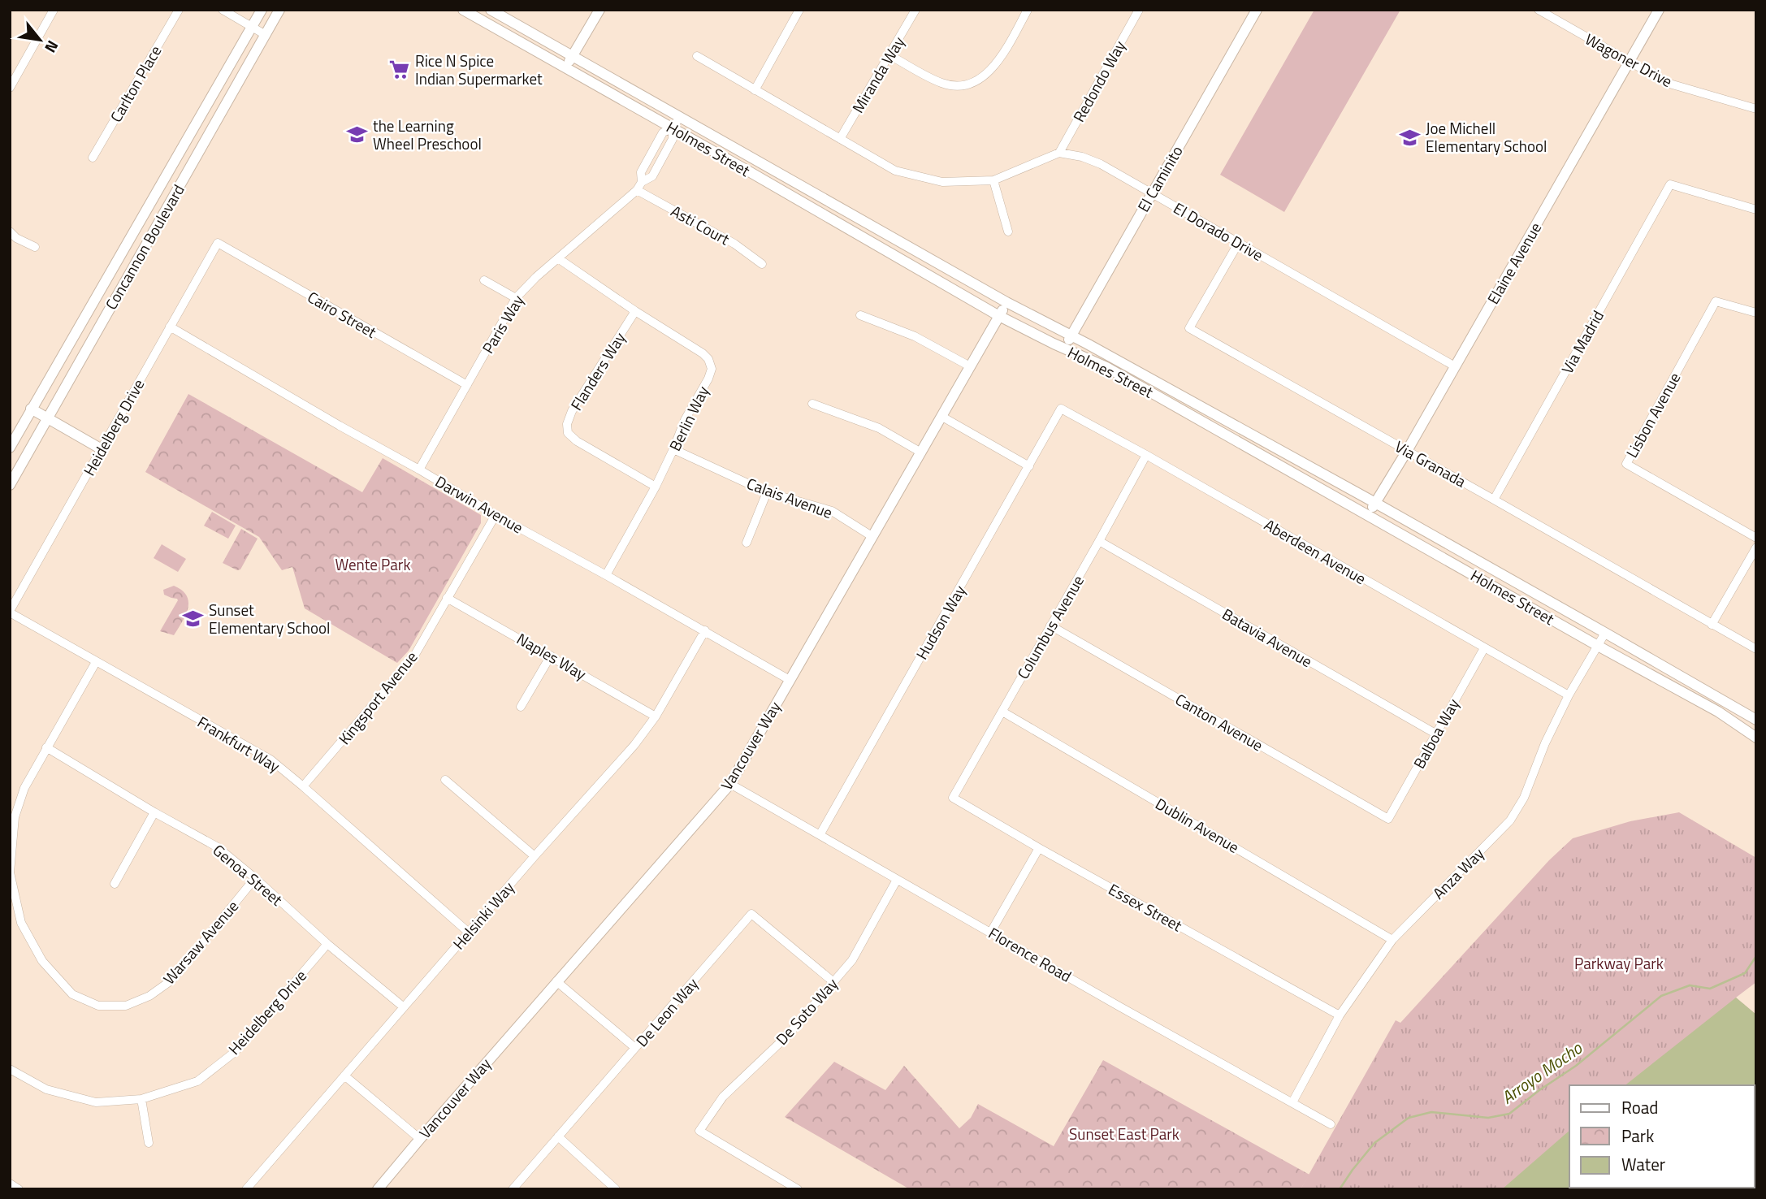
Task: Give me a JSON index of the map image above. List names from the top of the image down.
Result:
{
  "streets": {
    "main road": [
      "Holmes Street",
      "El Caminito",
      "Concannon Boulevard",
      "Elaine Avenue",
      "Vancouver Way"
    ],
    "street": [
      "Wagoner Drive",
      "Miranda Way",
      "Redondo Way",
      "Carlton Place",
      "Asti Court",
      "El Dorado Drive",
      "Cairo Street",
      "Paris Way",
      "Via Madrid",
      "Flanders Way",
      "Lisbon Avenue",
      "Berlin Way",
      "Heidelberg Drive",
      "Via Granada",
      "Calais Avenue",
      "Darwin Avenue",
      "Aberdeen Avenue",
      "Hudson Way",
      "Columbus Avenue",
      "Batavia Avenue",
      "Naples Way",
      "Kingsport Avenue",
      "Canton Avenue",
      "Balboa Way",
      "Frankfurt Way",
      "Dublin Avenue",
      "Anza Way",
      "Genoa Street",
      "Essex Street",
      "Helsinki Way",
      "Warsaw Avenue",
      "Florence Road",
      "De Soto Way",
      "De Leon Way"
    ]
  },
  "crossings": [
    ["Wagoner Drive", "Elaine Avenue"],
    ["Redondo Way", "El Dorado Drive"],
    ["Holmes Street", "El Caminito"],
    ["Holmes Street", "Elaine Avenue"],
    ["Holmes Street", "Paris Way"],
    ["Holmes Street", "Vancouver Way"],
    ["Holmes Street", "Anza Way"],
    ["El Caminito", "El Dorado Drive"],
    ["Asti Court", "Paris Way"],
    ["El Dorado Drive", "Elaine Avenue"],
    ["El Dorado Drive", "Via Granada"],
    ["Elaine Avenue", "Via Granada"],
    ["Cairo Street", "Paris Way"],
    ["Cairo Street", "Heidelberg Drive"],
    ["Paris Way", "Berlin Way"],
    ["Paris Way", "Darwin Avenue"],
    ["Via Madrid", "Via Granada"],
    ["Flanders Way", "Berlin Way"],
    ["Berlin Way", "Calais Avenue"],
    ["Berlin Way", "Darwin Avenue"],
    ["Heidelberg Drive", "Darwin Avenue"],
    ["Heidelberg Drive", "Frankfurt Way"],
    ["Heidelberg Drive", "Genoa Street"],
    ["Calais Avenue", "Vancouver Way"],
    ["Darwin Avenue", "Kingsport Avenue"],
    ["Darwin Avenue", "Vancouver Way"],
    ["Darwin Avenue", "Helsinki Way"],
    ["Aberdeen Avenue", "Hudson Way"],
    ["Aberdeen Avenue", "Columbus Avenue"],
    ["Aberdeen Avenue", "Balboa Way"],
    ["Aberdeen Avenue", "Anza Way"],
    ["Hudson Way", "Florence Road"],
    ["Columbus Avenue", "Batavia Avenue"],
    ["Columbus Avenue", "Canton Avenue"],
    ["Columbus Avenue", "Dublin Avenue"],
    ["Columbus Avenue", "Essex Street"],
    ["Batavia Avenue", "Balboa Way"],
    ["Naples Way", "Kingsport Avenue"],
    ["Naples Way", "Helsinki Way"],
    ["Kingsport Avenue", "Frankfurt Way"],
    ["Canton Avenue", "Balboa Way"],
    ["Frankfurt Way", "Helsinki Way"],
    ["Frankfurt Way", "Warsaw Avenue"],
    ["Vancouver Way", "Florence Road"],
    ["Dublin Avenue", "Anza Way"],
    ["Anza Way", "Essex Street"],
    ["Anza Way", "Florence Road"],
    ["Genoa Street", "Helsinki Way"],
    ["Genoa Street", "Warsaw Avenue"],
    ["Florence Road", "De Soto Way"],
    ["De Soto Way", "De Leon Way"]
  ],
  "water": ["Arroyo Mocho"],
  "parks": ["Wente Park", "Parkway Park", "Sunset East Park"],
  "places": {
    "supermarket": ["Rice N Spice Indian Supermarket"],
    "school or university": ["the Learning Wheel Preschool", "Joe Michell Elementary School", "Sunset Elementary School"]
  },
  "legend": ["Road", "Park", "Water"],
  "north": "bottom right"
}
